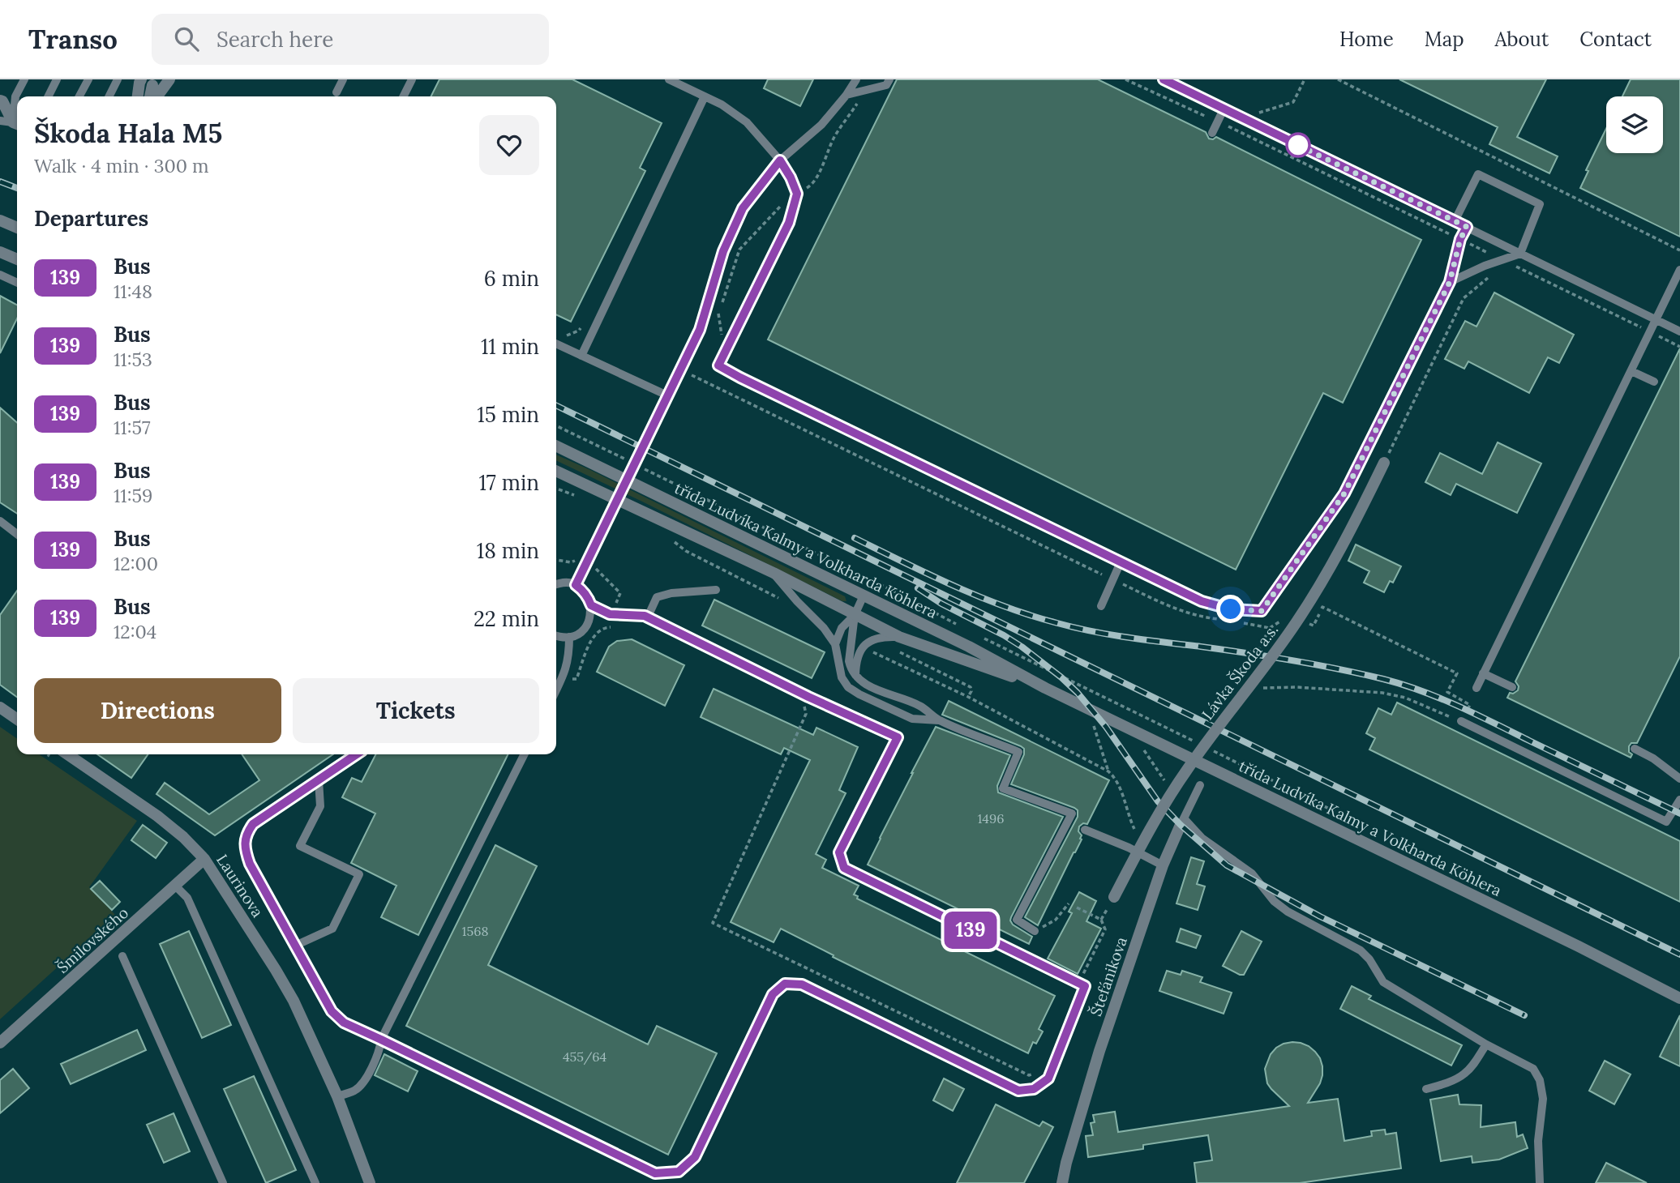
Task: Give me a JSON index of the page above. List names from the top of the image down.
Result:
{
  "streets": {
    "street": [
      "třída Ludvíka Kalmy a Volkharda Köhlera",
      "Lávka Škoda a.s.",
      "Laurinova",
      "Šmilovského",
      "Štefánikova"
    ]
  },
  "crossings": [
    ["Laurinova", "Šmilovského"]
  ],
  "lines": ["bus line 139"],
  "house_numbers": ["1496", "1568", "455/64"],
  "page": {
    "header": "Transo",
    "search": "Search here",
    "nav": [
      "Home",
      "Map",
      "About",
      "Contact"
    ],
    "on_map": "139",
    "heading": [
      ["Škoda Hala M5", "Walk · 4 min · 300 m"],
      "Departures"
    ],
    "list": [
      {
        "mark": "139",
        "name": "Bus",
        "note": "11:48",
        "value": "6 min"
      },
      {
        "mark": "139",
        "name": "Bus",
        "note": "11:53",
        "value": "11 min"
      },
      {
        "mark": "139",
        "name": "Bus",
        "note": "11:57",
        "value": "15 min"
      },
      {
        "mark": "139",
        "name": "Bus",
        "note": "11:59",
        "value": "17 min"
      },
      {
        "mark": "139",
        "name": "Bus",
        "note": "12:00",
        "value": "18 min"
      },
      {
        "mark": "139",
        "name": "Bus",
        "note": "12:04",
        "value": "22 min"
      }
    ],
    "buttons": ["Directions", "Tickets"]
  }
}
